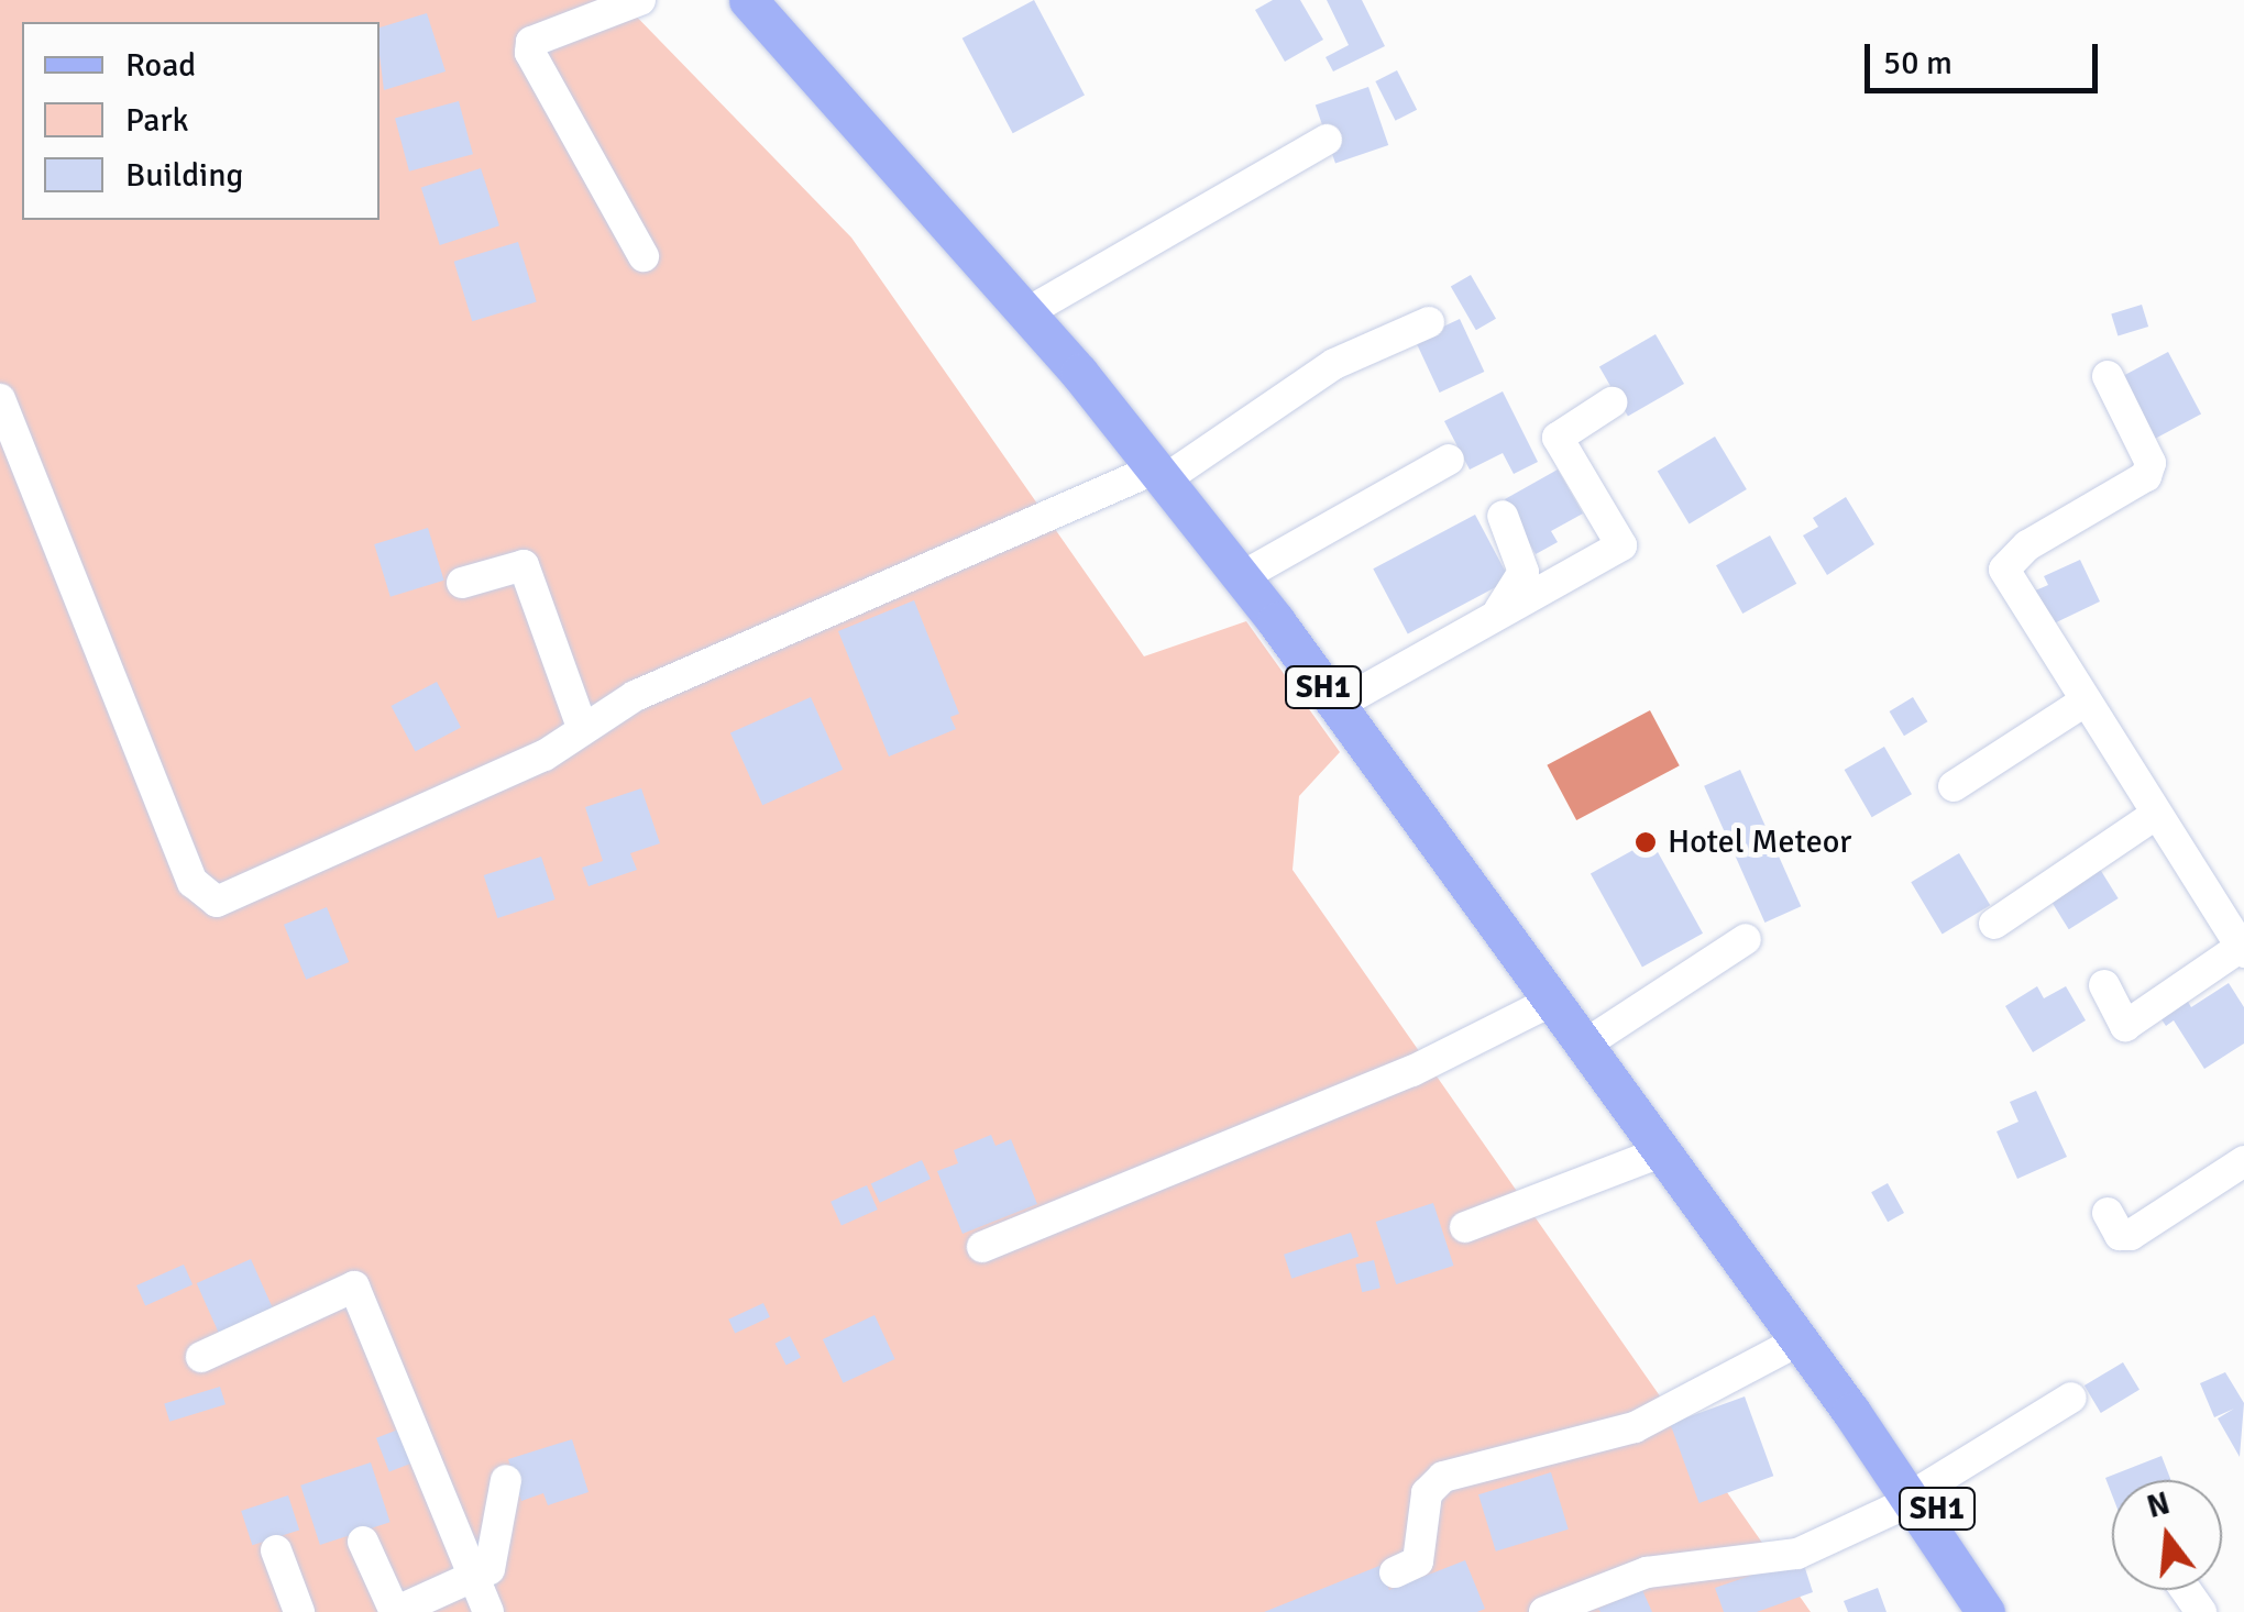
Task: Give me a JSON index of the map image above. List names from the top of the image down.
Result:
{
  "streets": {
    "main road": ["SH1"]
  },
  "places": ["Hotel Meteor"],
  "legend": ["Road", "Park", "Building"],
  "scale_bar": "50 m",
  "north": "top"
}
